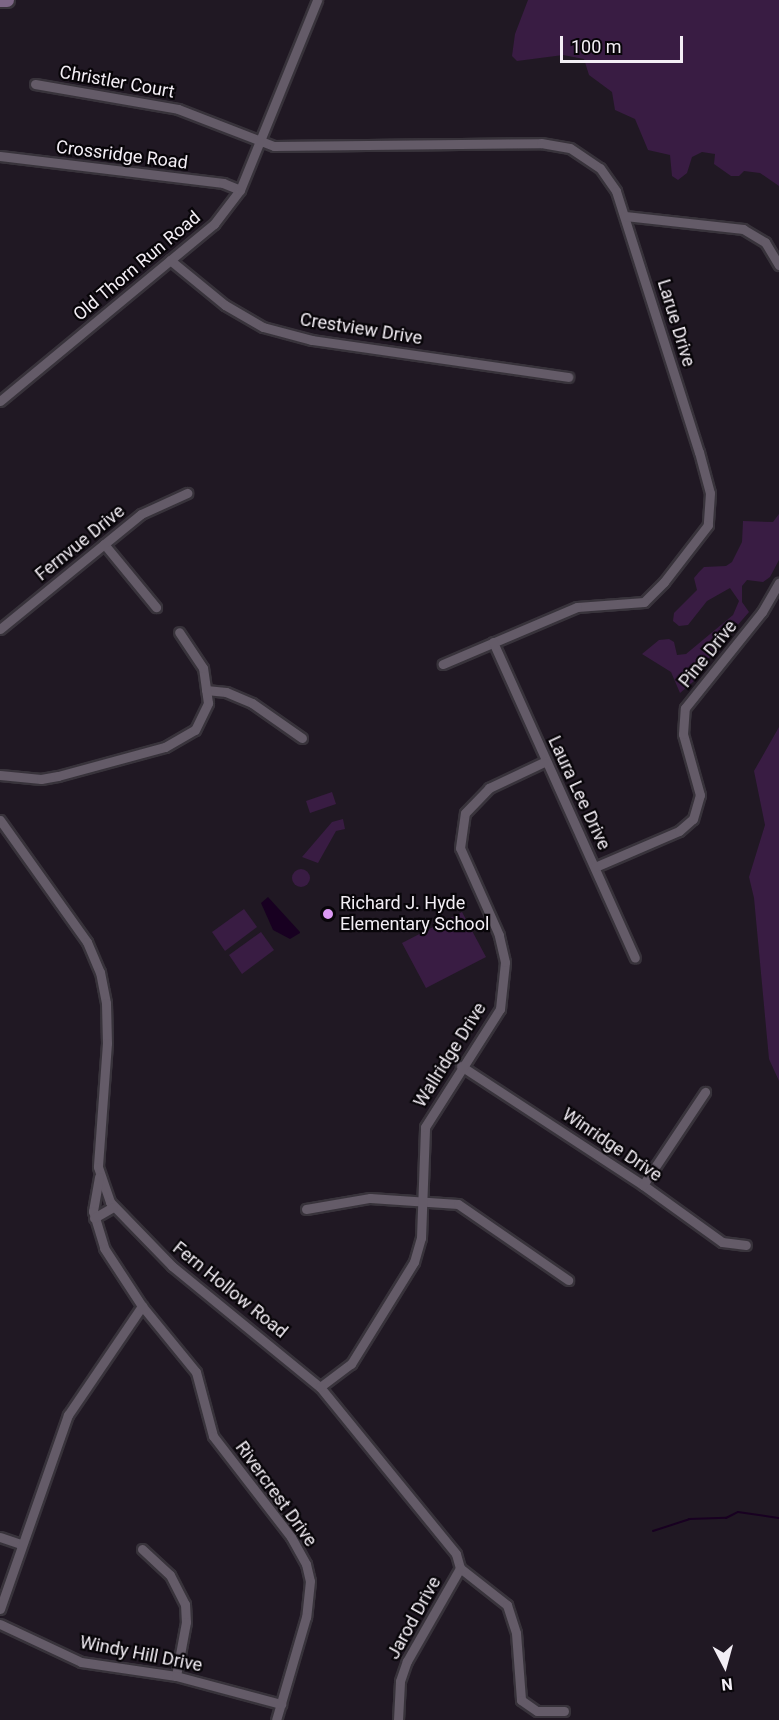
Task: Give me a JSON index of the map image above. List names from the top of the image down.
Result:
{
  "streets": {
    "street": [
      "Christler Court",
      "Crossridge Road",
      "Old Thorn Run Road",
      "Larue Drive",
      "Crestview Drive",
      "Fernvue Drive",
      "Pine Drive",
      "Laura Lee Drive",
      "Wallridge Drive",
      "Winridge Drive",
      "Fern Hollow Road",
      "Rivercrest Drive",
      "Jarod Drive",
      "Windy Hill Drive"
    ]
  },
  "crossings": [
    ["Christler Court", "Old Thorn Run Road"],
    ["Christler Court", "Larue Drive"],
    ["Crossridge Road", "Old Thorn Run Road"],
    ["Old Thorn Run Road", "Larue Drive"],
    ["Old Thorn Run Road", "Crestview Drive"],
    ["Larue Drive", "Laura Lee Drive"],
    ["Pine Drive", "Laura Lee Drive"],
    ["Laura Lee Drive", "Wallridge Drive"],
    ["Wallridge Drive", "Winridge Drive"],
    ["Wallridge Drive", "Fern Hollow Road"],
    ["Fern Hollow Road", "Rivercrest Drive"],
    ["Fern Hollow Road", "Jarod Drive"],
    ["Rivercrest Drive", "Windy Hill Drive"]
  ],
  "places": ["Richard J. Hyde Elementary School"],
  "scale_bar": "100 m",
  "north": "bottom"
}
